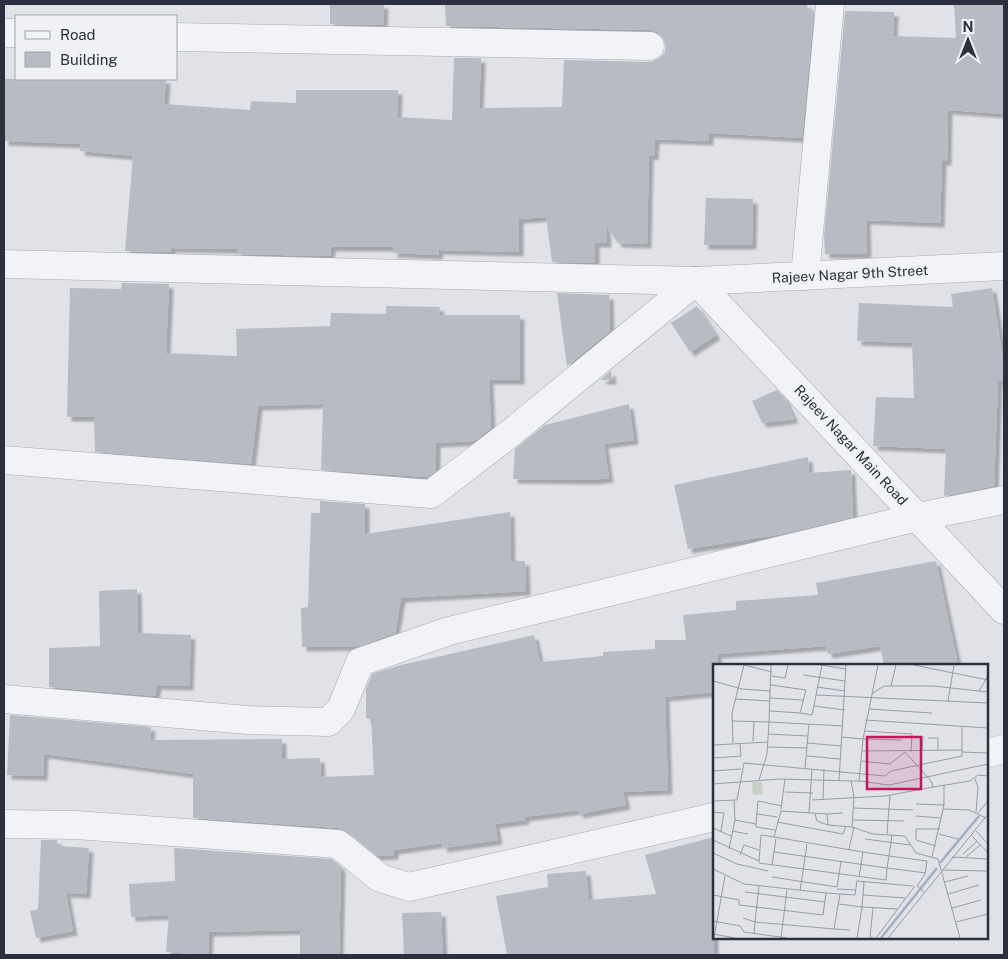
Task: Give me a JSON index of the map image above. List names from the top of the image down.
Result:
{
  "streets": {
    "street": ["Rajeev Nagar 9th Street", "Rajeev Nagar Main Road"]
  },
  "crossings": [
    ["Rajeev Nagar 9th Street", "Rajeev Nagar Main Road"]
  ],
  "legend": ["Road", "Building"],
  "north": "top"
}
